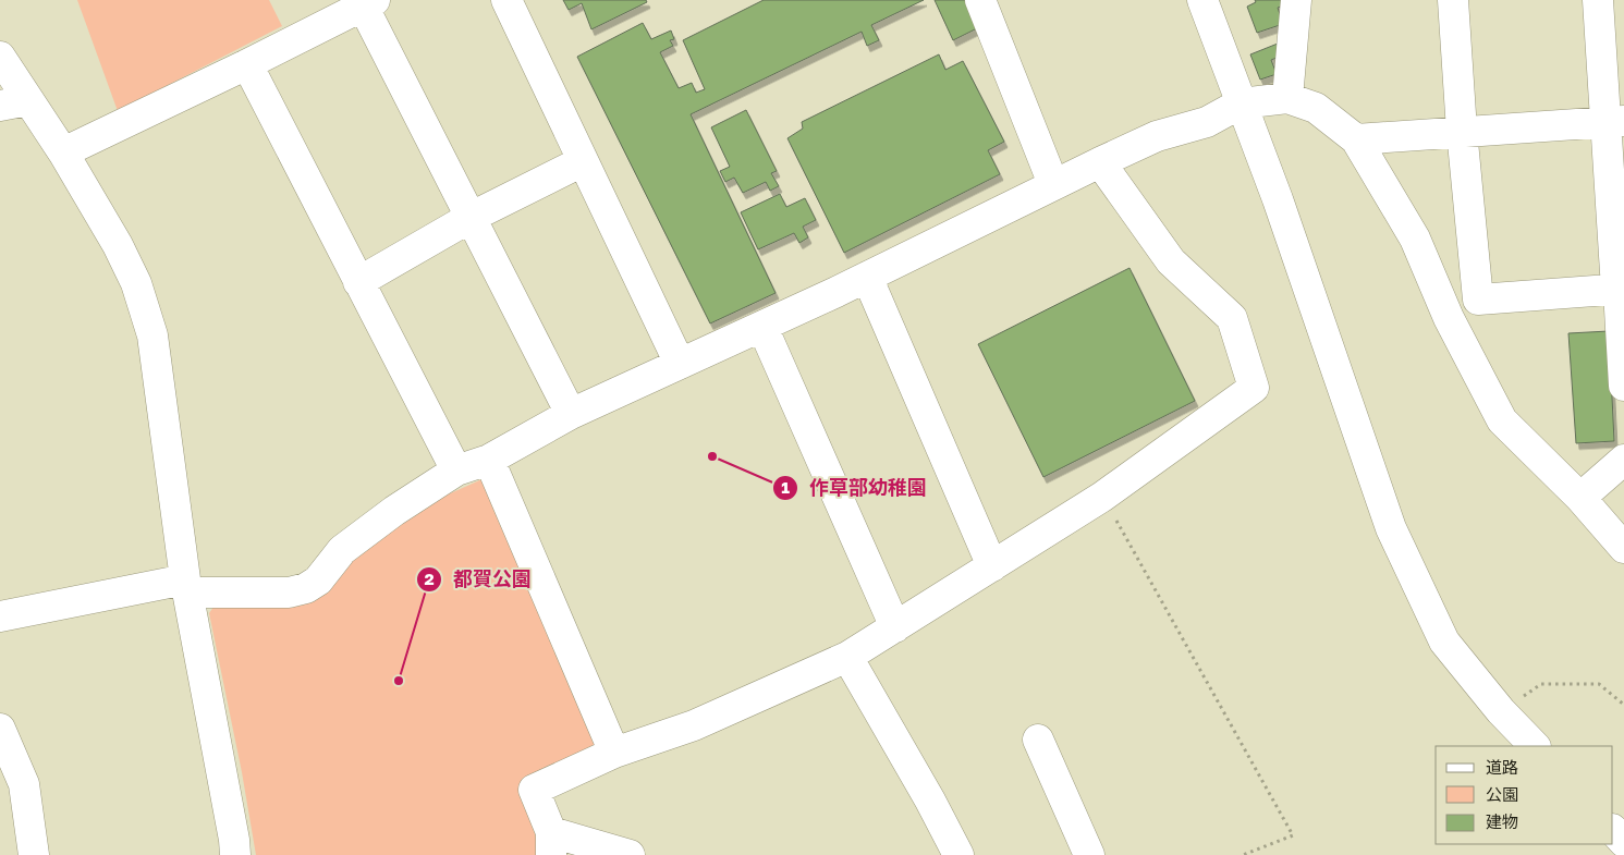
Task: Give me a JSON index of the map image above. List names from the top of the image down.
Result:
{
  "places": ["作草部幼稚園", "都賀公園"],
  "legend": ["道路", "公園", "建物"]
}
